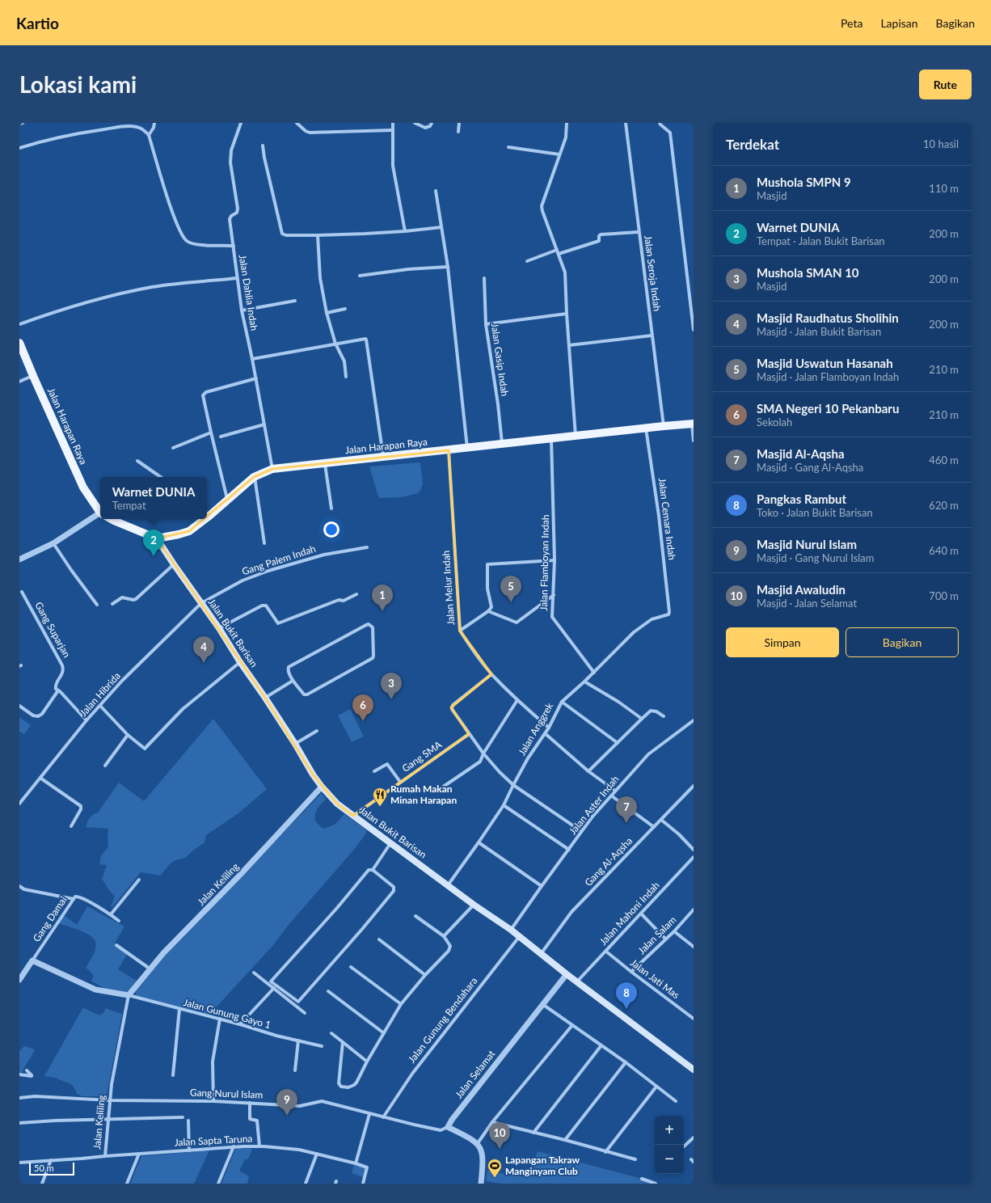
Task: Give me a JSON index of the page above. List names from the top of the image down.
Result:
{
  "streets": {
    "main road": ["Jalan Harapan Raya", "Jalan Bukit Barisan"],
    "street": [
      "Jalan Seroja Indah",
      "Jalan Dahlia Indah",
      "Jalan Gasip Indah",
      "Jalan Cemara Indah",
      "Gang Palem Indah",
      "Jalan Flamboyan Indah",
      "Jalan Melur Indah",
      "Gang Suparjan",
      "Jalan Hibrida",
      "Jalan Anggrek",
      "Gang SMA",
      "Jalan Aster Indah",
      "Gang Al-Aqsha",
      "Jalan Keliling",
      "Jalan Mahoni Indah",
      "Gang Damai",
      "Jalan Salam",
      "Jalan Jati Mas",
      "Jalan Gunung Gayo 1",
      "Jalan Gunung Bendahara",
      "Jalan Selamat",
      "Gang Nurul Islam",
      "Jalan Sapta Taruna"
    ]
  },
  "crossings": [
    ["Jalan Seroja Indah", "Jalan Harapan Raya"],
    ["Jalan Dahlia Indah", "Jalan Harapan Raya"],
    ["Jalan Gasip Indah", "Jalan Harapan Raya"],
    ["Jalan Harapan Raya", "Jalan Cemara Indah"],
    ["Jalan Harapan Raya", "Jalan Flamboyan Indah"],
    ["Jalan Harapan Raya", "Jalan Melur Indah"],
    ["Jalan Harapan Raya", "Jalan Bukit Barisan"],
    ["Jalan Cemara Indah", "Jalan Anggrek"],
    ["Gang Palem Indah", "Jalan Bukit Barisan"],
    ["Gang Palem Indah", "Jalan Hibrida"],
    ["Jalan Flamboyan Indah", "Jalan Anggrek"],
    ["Jalan Melur Indah", "Jalan Anggrek"],
    ["Jalan Bukit Barisan", "Jalan Hibrida"],
    ["Jalan Bukit Barisan", "Jalan Anggrek"],
    ["Jalan Bukit Barisan", "Gang SMA"],
    ["Jalan Bukit Barisan", "Jalan Aster Indah"],
    ["Jalan Bukit Barisan", "Gang Al-Aqsha"],
    ["Jalan Bukit Barisan", "Jalan Keliling"],
    ["Jalan Bukit Barisan", "Jalan Mahoni Indah"],
    ["Jalan Bukit Barisan", "Jalan Gunung Bendahara"],
    ["Jalan Bukit Barisan", "Jalan Selamat"],
    ["Jalan Keliling", "Jalan Gunung Gayo 1"],
    ["Jalan Keliling", "Gang Nurul Islam"],
    ["Jalan Keliling", "Jalan Sapta Taruna"],
    ["Jalan Mahoni Indah", "Jalan Jati Mas"],
    ["Jalan Salam", "Jalan Jati Mas"],
    ["Jalan Gunung Bendahara", "Gang Nurul Islam"],
    ["Jalan Selamat", "Gang Nurul Islam"]
  ],
  "places": {
    "restaurant": ["Rumah Makan Minan Harapan"],
    "sports": ["Lapangan Takraw Manginyam Club"]
  },
  "scale_bar": "50 m",
  "page": {
    "header": "Kartio",
    "nav": ["Peta", "Lapisan", "Bagikan"],
    "buttons": [
      "Rute",
      ["Simpan", "Bagikan"]
    ],
    "title": "Lokasi kami",
    "heading": ["Terdekat", "10 hasil"],
    "list": [
      {
        "mark": "1",
        "name": "Mushola SMPN 9",
        "note": "Masjid",
        "value": "110 m"
      },
      {
        "mark": "2",
        "name": "Warnet DUNIA",
        "note": "Tempat · Jalan Bukit Barisan",
        "value": "200 m"
      },
      {
        "mark": "3",
        "name": "Mushola SMAN 10",
        "note": "Masjid",
        "value": "200 m"
      },
      {
        "mark": "4",
        "name": "Masjid Raudhatus Sholihin",
        "note": "Masjid · Jalan Bukit Barisan",
        "value": "200 m"
      },
      {
        "mark": "5",
        "name": "Masjid Uswatun Hasanah",
        "note": "Masjid · Jalan Flamboyan Indah",
        "value": "210 m"
      },
      {
        "mark": "6",
        "name": "SMA Negeri 10 Pekanbaru",
        "note": "Sekolah",
        "value": "210 m"
      },
      {
        "mark": "7",
        "name": "Masjid Al-Aqsha",
        "note": "Masjid · Gang Al-Aqsha",
        "value": "460 m"
      },
      {
        "mark": "8",
        "name": "Pangkas Rambut",
        "note": "Toko · Jalan Bukit Barisan",
        "value": "620 m"
      },
      {
        "mark": "9",
        "name": "Masjid Nurul Islam",
        "note": "Masjid · Gang Nurul Islam",
        "value": "640 m"
      },
      {
        "mark": "10",
        "name": "Masjid Awaludin",
        "note": "Masjid · Jalan Selamat",
        "value": "700 m"
      }
    ],
    "popup": ["Warnet DUNIA", "Tempat"],
    "pins": [
      "2",
      "5",
      "1",
      "4",
      "3",
      "6",
      "7",
      "8",
      "9",
      "10"
    ],
    "map_buttons": ["+", "−"],
    "scale": "50 m"
  }
}
